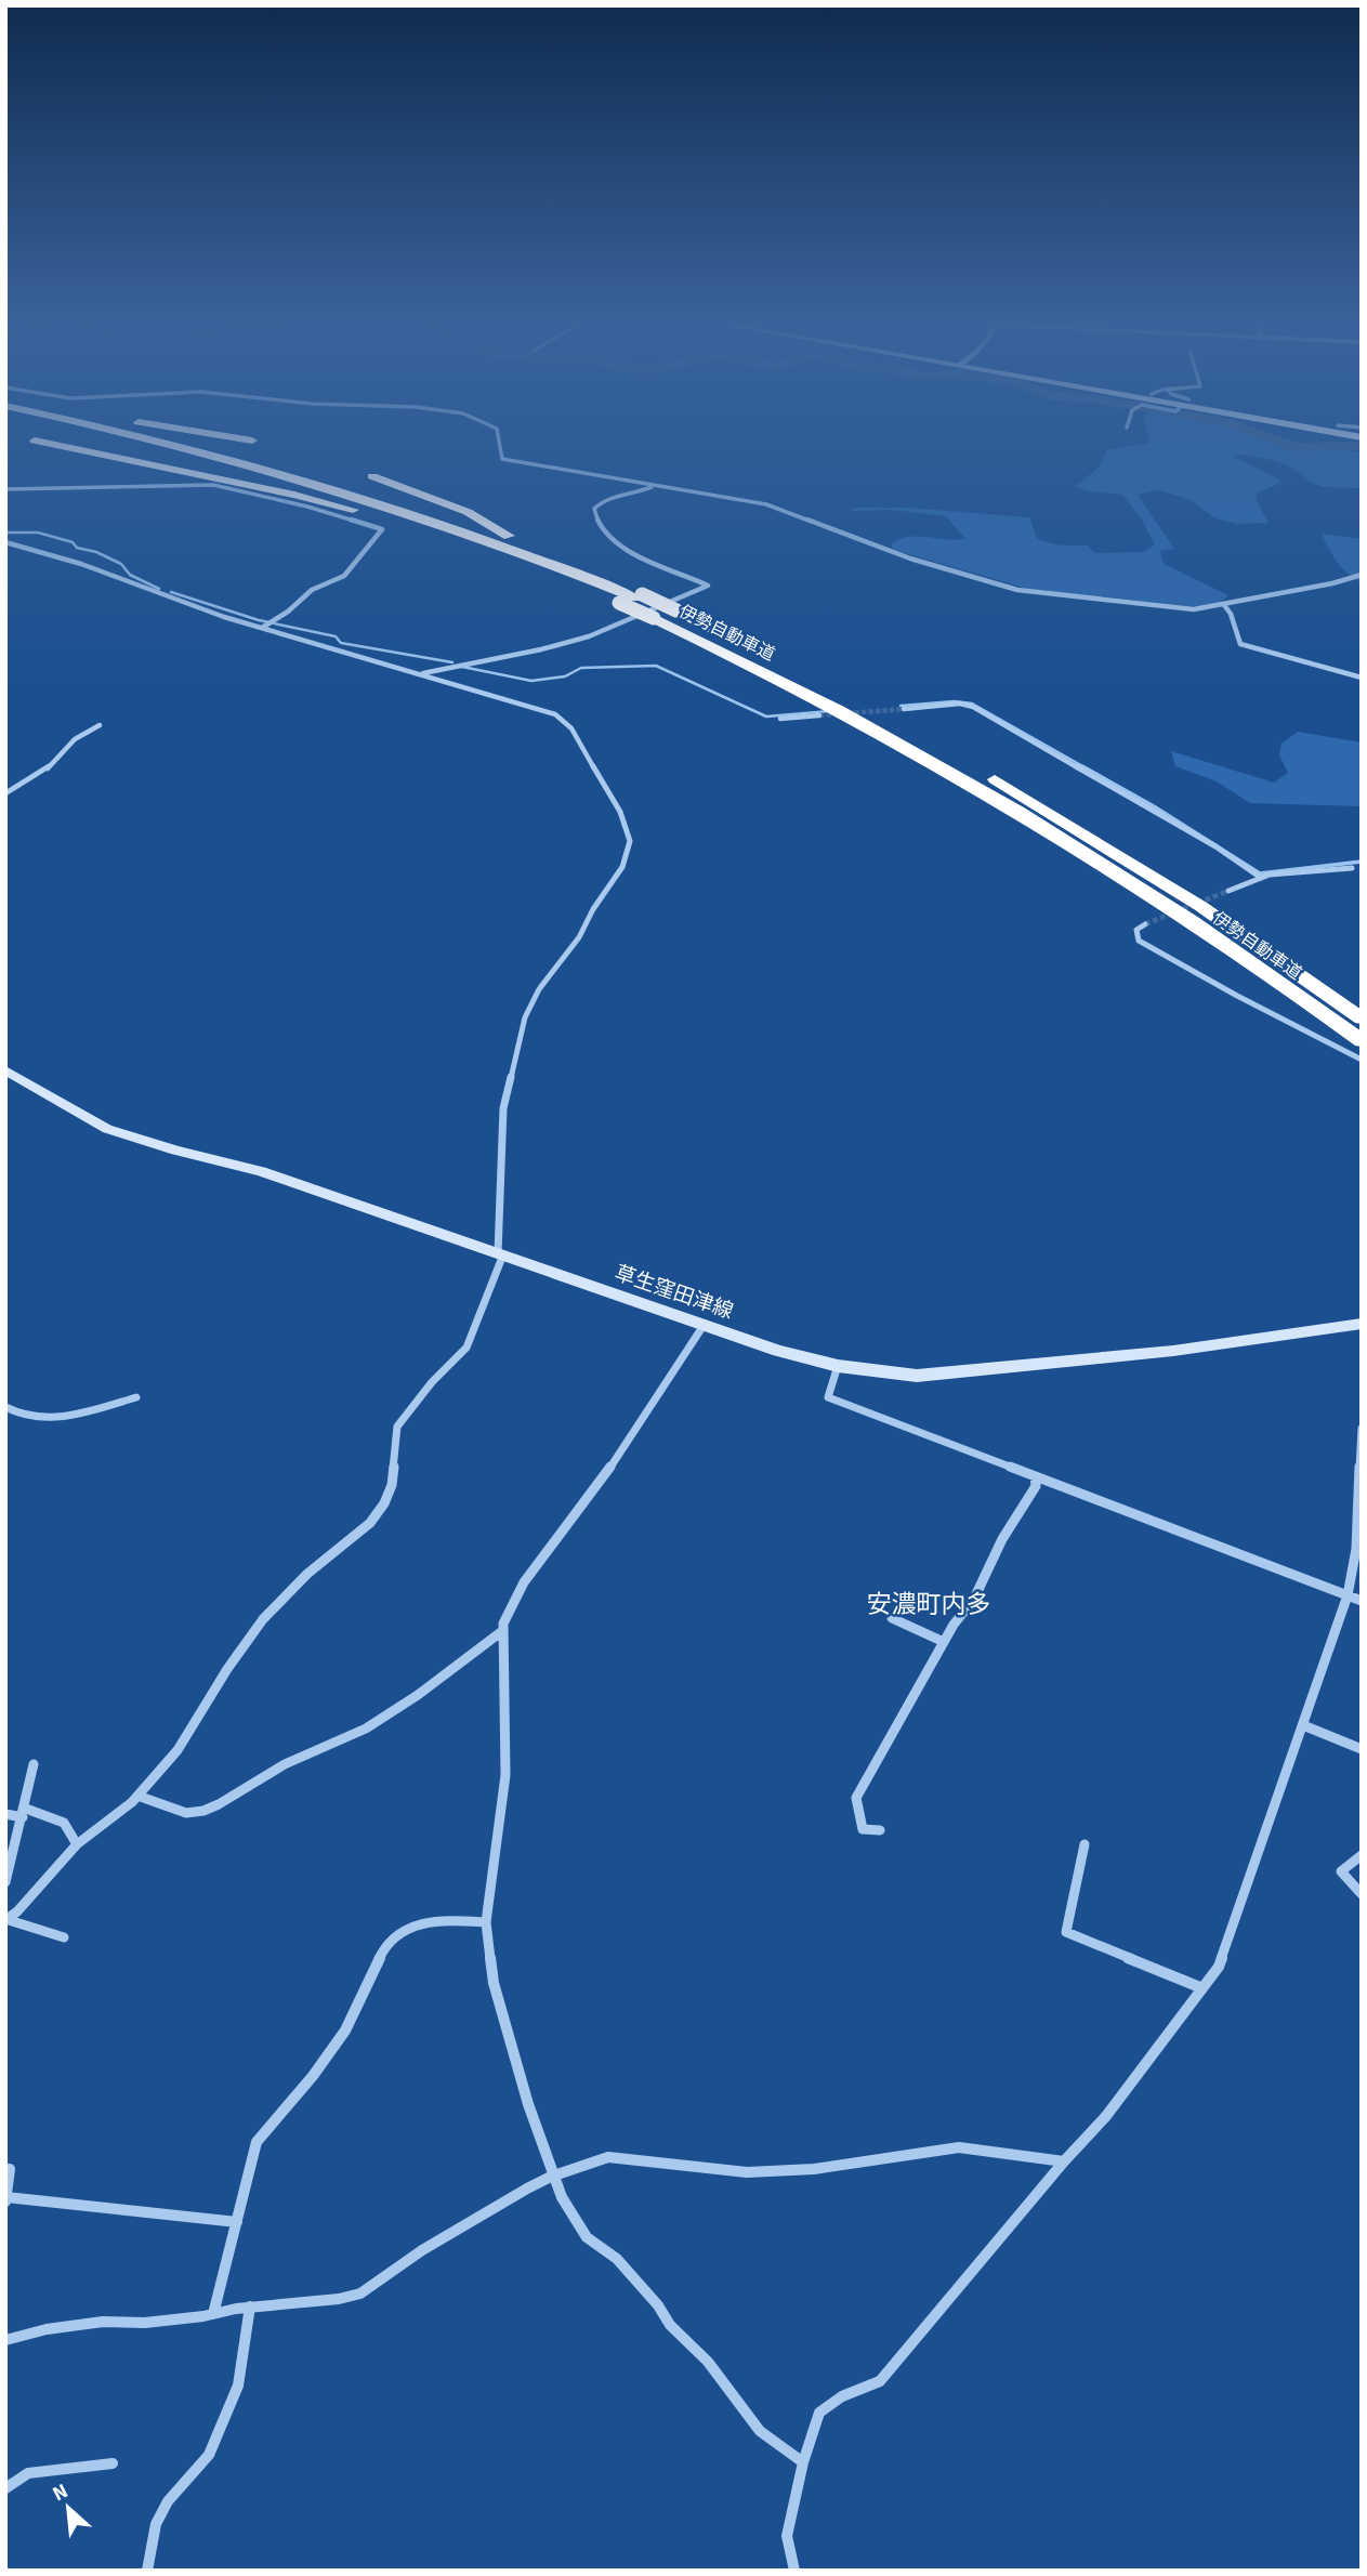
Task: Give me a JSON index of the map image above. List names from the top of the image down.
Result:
{
  "streets": {
    "highway": ["伊勢自動車道"],
    "main road": ["草生窪田津線"]
  },
  "districts": ["安濃町内多"],
  "north": "top left"
}
